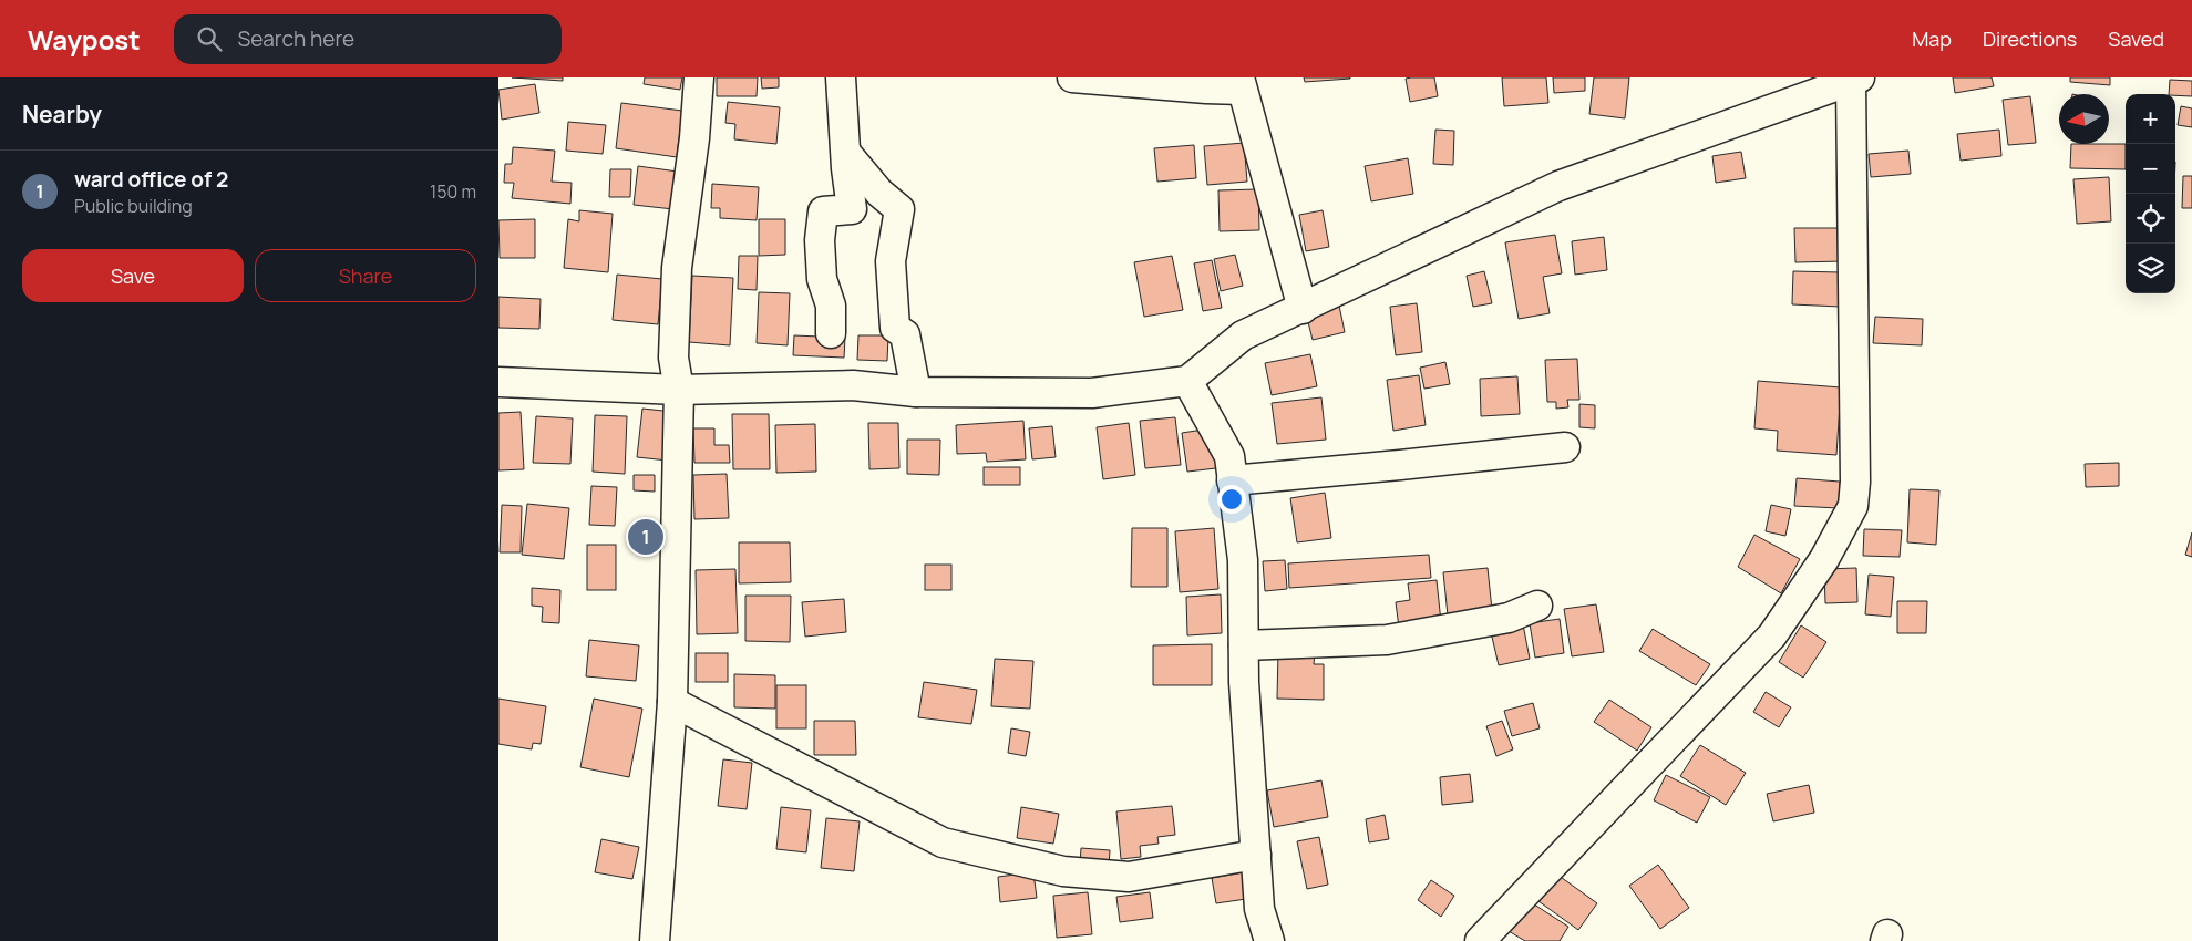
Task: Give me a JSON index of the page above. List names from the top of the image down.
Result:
{
  "north": "left",
  "page": {
    "header": "Waypost",
    "search": "Search here",
    "nav": ["Map", "Directions", "Saved"],
    "heading": "Nearby",
    "map_buttons": ["+", "−"],
    "list": [
      {
        "mark": "1",
        "name": "ward office of 2",
        "note": "Public building",
        "value": "150 m"
      }
    ],
    "buttons": ["Save", "Share"],
    "pins": "1"
  }
}
